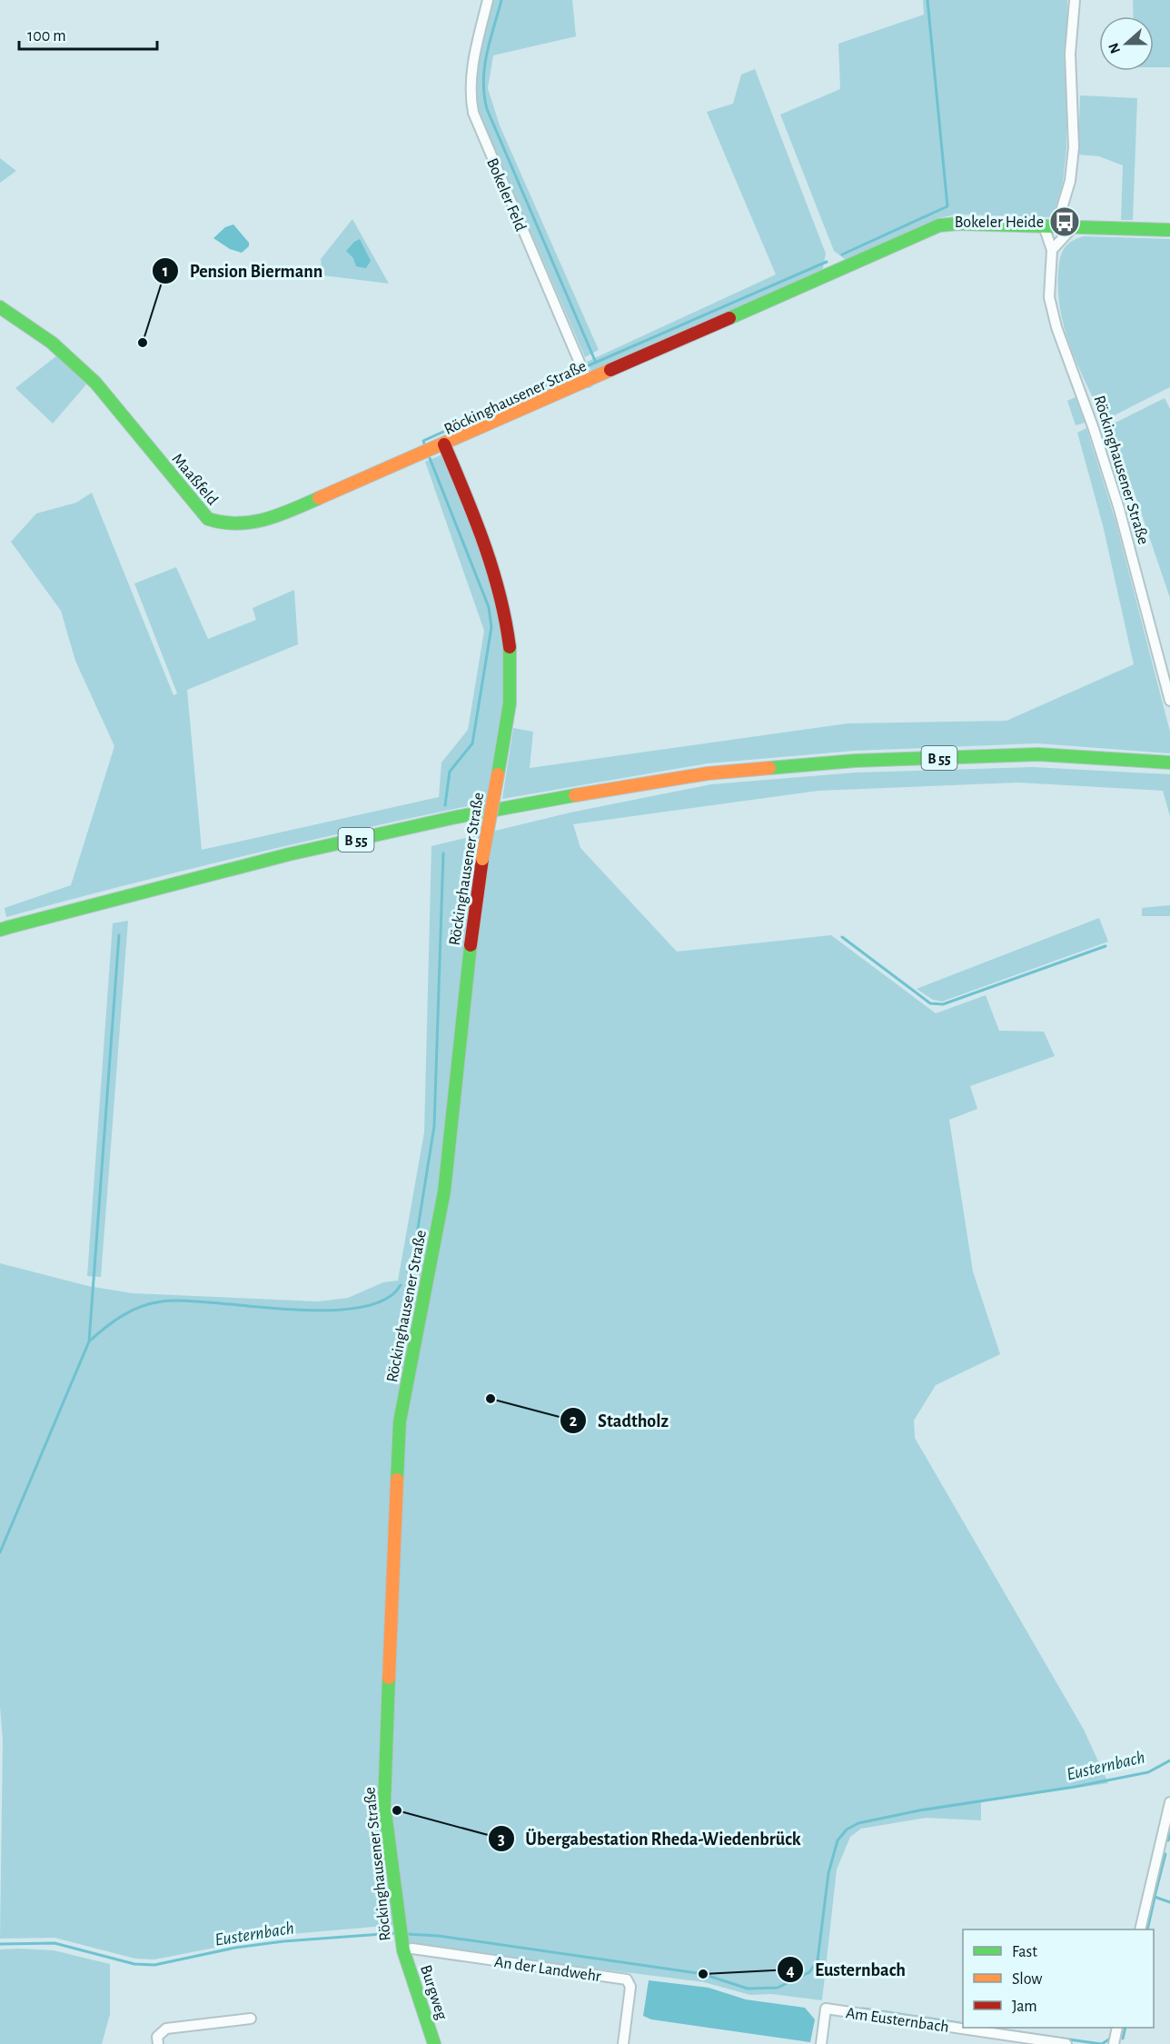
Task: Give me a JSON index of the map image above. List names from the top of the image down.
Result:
{
  "streets": {
    "street": [
      "Bokeler Feld",
      "Röckinghausener Straße",
      "Maaßfeld",
      "B 55",
      "An der Landwehr",
      "Burgweg",
      "Am Eusternbach"
    ]
  },
  "crossings": [
    ["Bokeler Feld", "Röckinghausener Straße"],
    ["Röckinghausener Straße", "Maaßfeld"],
    ["Röckinghausener Straße", "An der Landwehr"],
    ["Röckinghausener Straße", "Burgweg"],
    ["An der Landwehr", "Burgweg"]
  ],
  "water": ["Eusternbach"],
  "places": {
    "bus stop": ["Bokeler Heide"],
    "other": [
      "Pension Biermann",
      "Stadtholz",
      "Übergabestation Rheda-Wiedenbrück",
      "Eusternbach"
    ]
  },
  "legend": ["Fast", "Slow", "Jam"],
  "scale_bar": "100 m",
  "north": "left"
}
